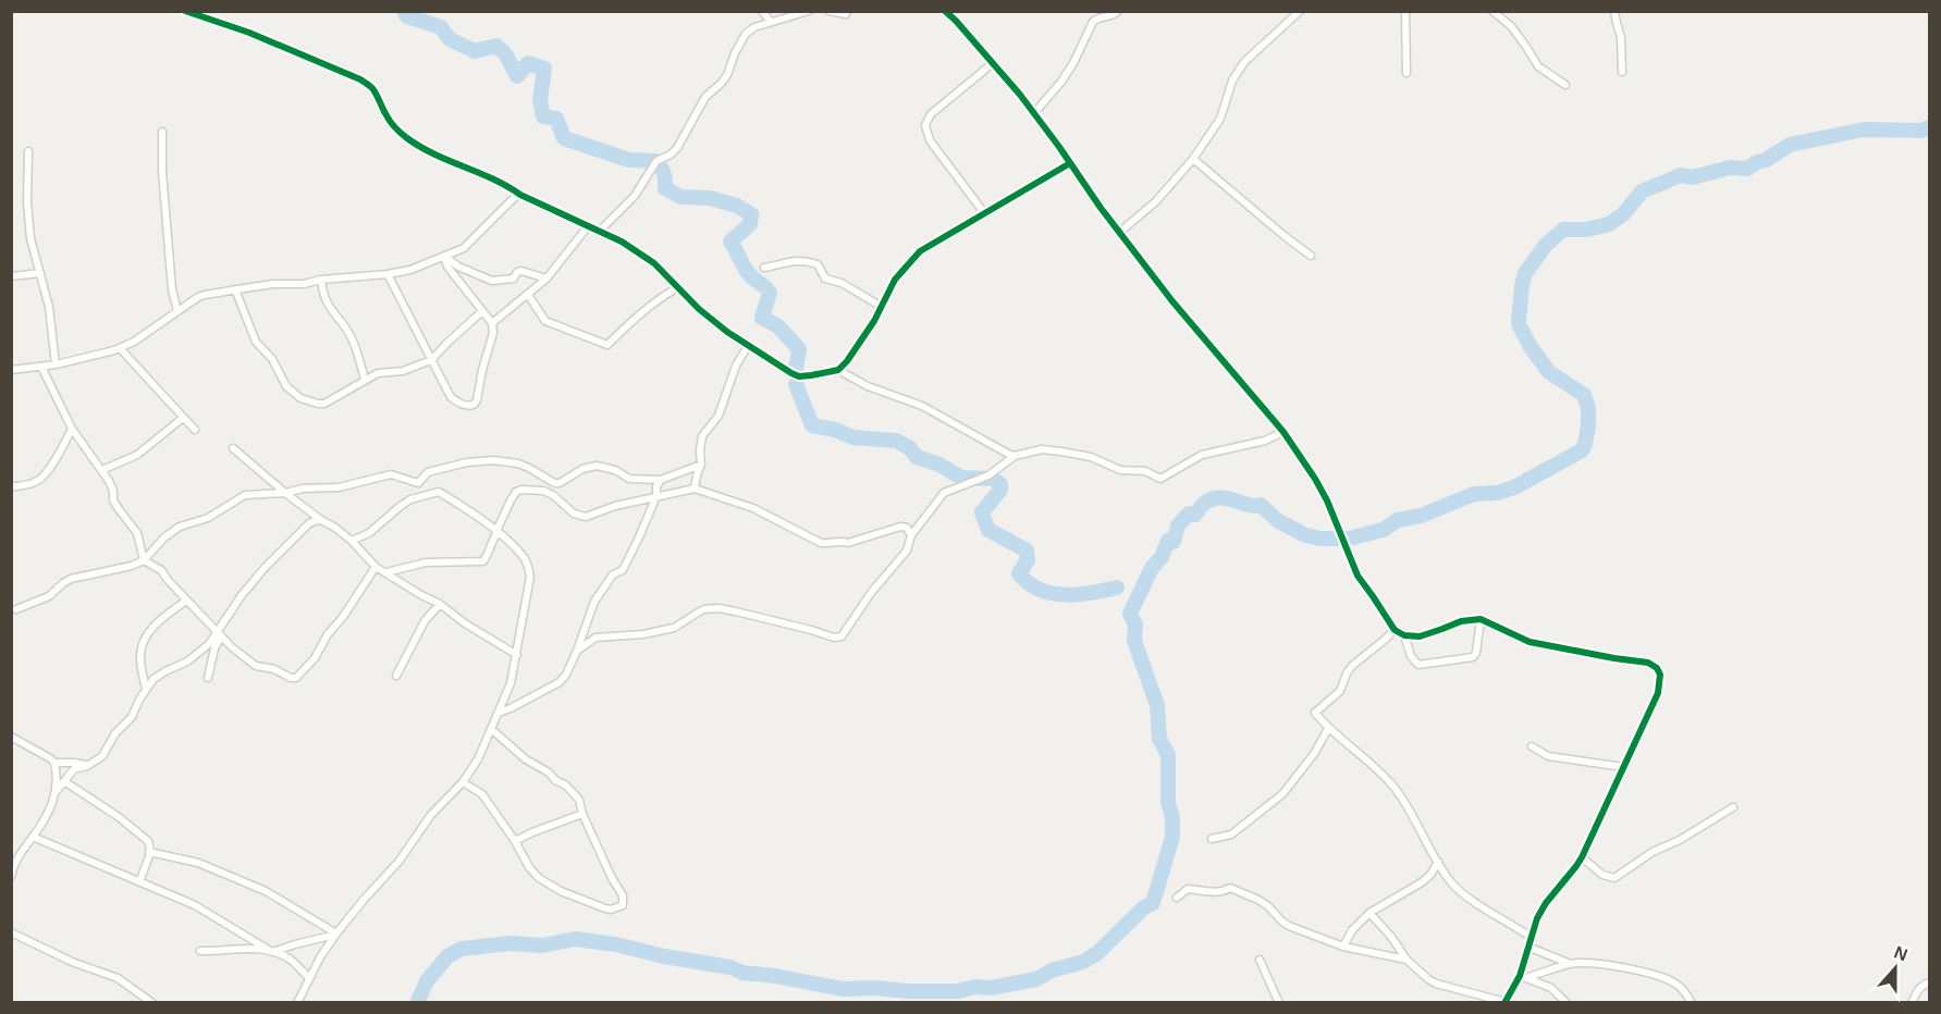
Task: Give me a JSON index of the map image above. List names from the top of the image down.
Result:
{
  "north": "top"
}
